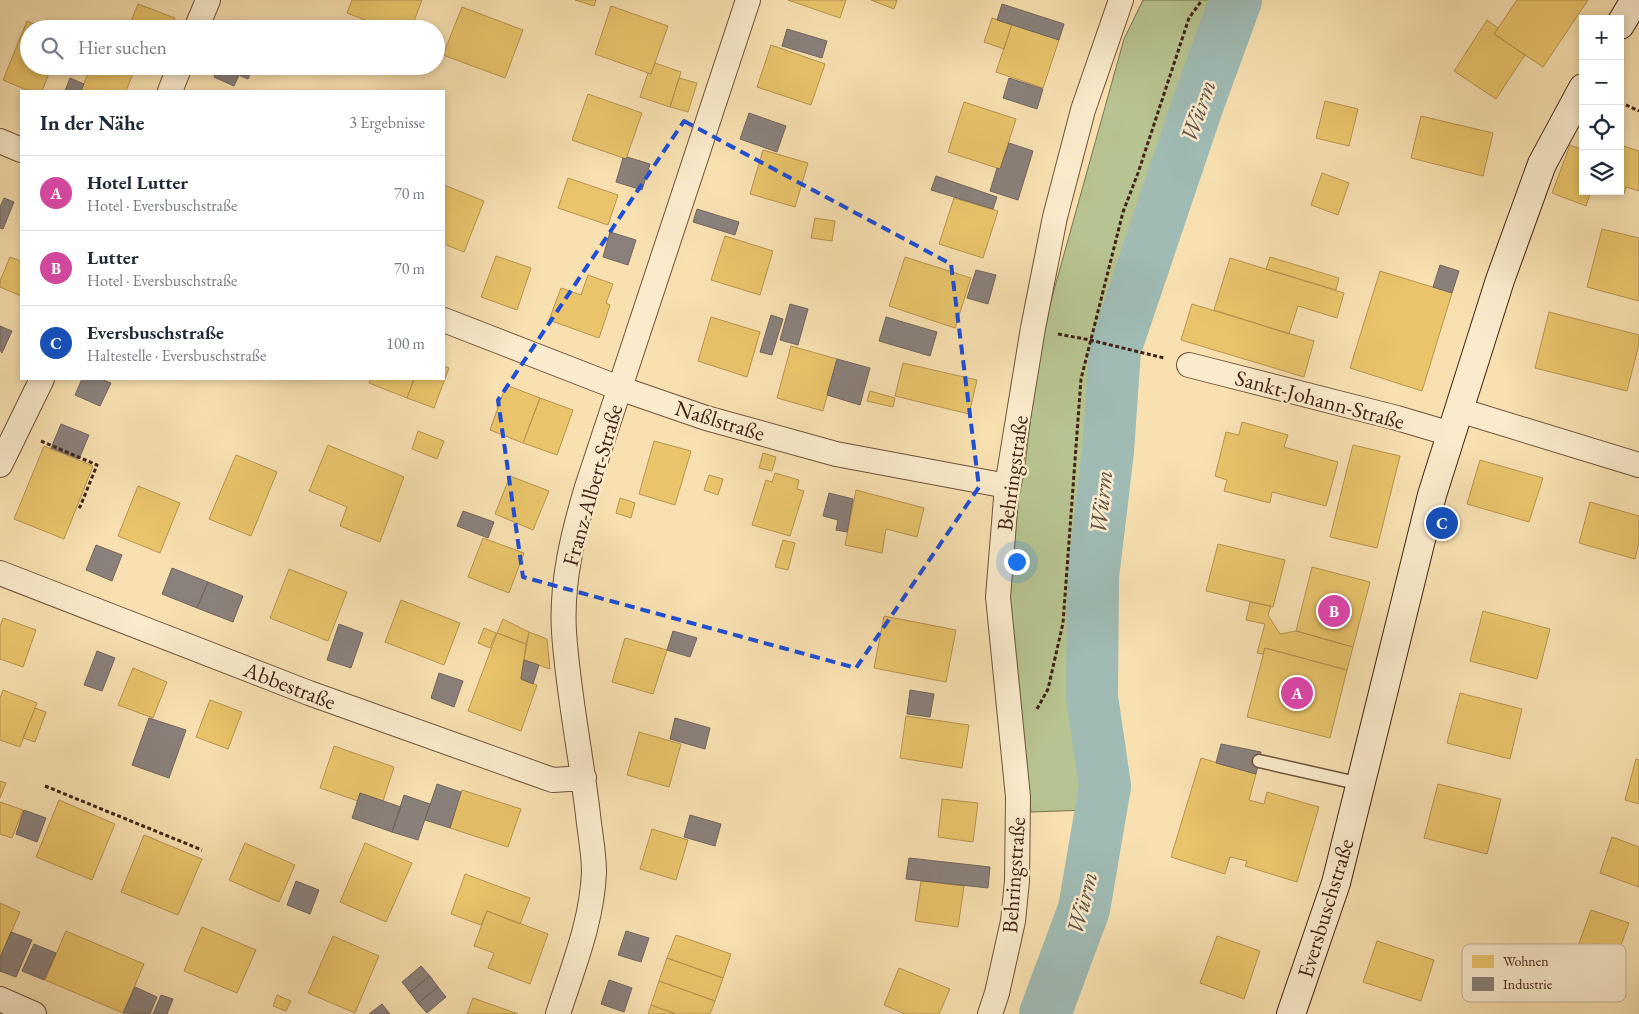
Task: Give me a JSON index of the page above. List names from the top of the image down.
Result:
{
  "streets": {
    "main road": ["Eversbuschstraße"],
    "street": [
      "Sankt-Johann-Straße",
      "Naßlstraße",
      "Behringstraße",
      "Franz-Albert-Straße",
      "Abbestraße"
    ]
  },
  "crossings": [
    ["Sankt-Johann-Straße", "Eversbuschstraße"],
    ["Naßlstraße", "Behringstraße"],
    ["Naßlstraße", "Franz-Albert-Straße"],
    ["Franz-Albert-Straße", "Abbestraße"]
  ],
  "water": ["Würm"],
  "legend": ["Wohnen", "Industrie"],
  "page": {
    "map_buttons": ["+", "−"],
    "search": "Hier suchen",
    "heading": ["In der Nähe", "3 Ergebnisse"],
    "list": [
      {
        "mark": "A",
        "name": "Hotel Lutter",
        "note": "Hotel · Eversbuschstraße",
        "value": "70 m"
      },
      {
        "mark": "B",
        "name": "Lutter",
        "note": "Hotel · Eversbuschstraße",
        "value": "70 m"
      },
      {
        "mark": "C",
        "name": "Eversbuschstraße",
        "note": "Haltestelle · Eversbuschstraße",
        "value": "100 m"
      }
    ],
    "pins": ["C", "B", "A"]
  }
}
